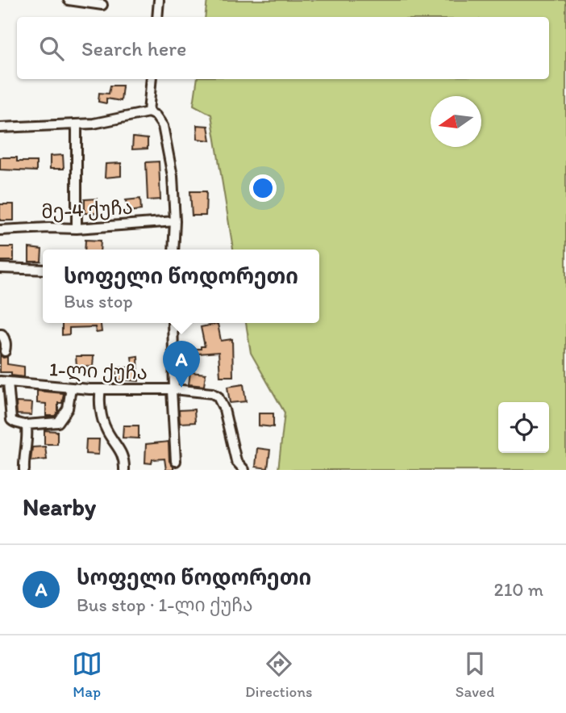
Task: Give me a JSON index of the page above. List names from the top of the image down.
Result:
{
  "streets": {
    "street": ["მე-4 ქუჩა", "1-ლი ქუჩა"]
  },
  "north": "left",
  "page": {
    "search": "Search here",
    "popup": ["სოფელი წოდორეთი", "Bus stop"],
    "pins": "A",
    "heading": "Nearby",
    "list": [
      {
        "mark": "A",
        "name": "სოფელი წოდორეთი",
        "note": "Bus stop · 1-ლი ქუჩა",
        "value": "210 m"
      }
    ],
    "nav": ["Map", "Directions", "Saved"]
  }
}
